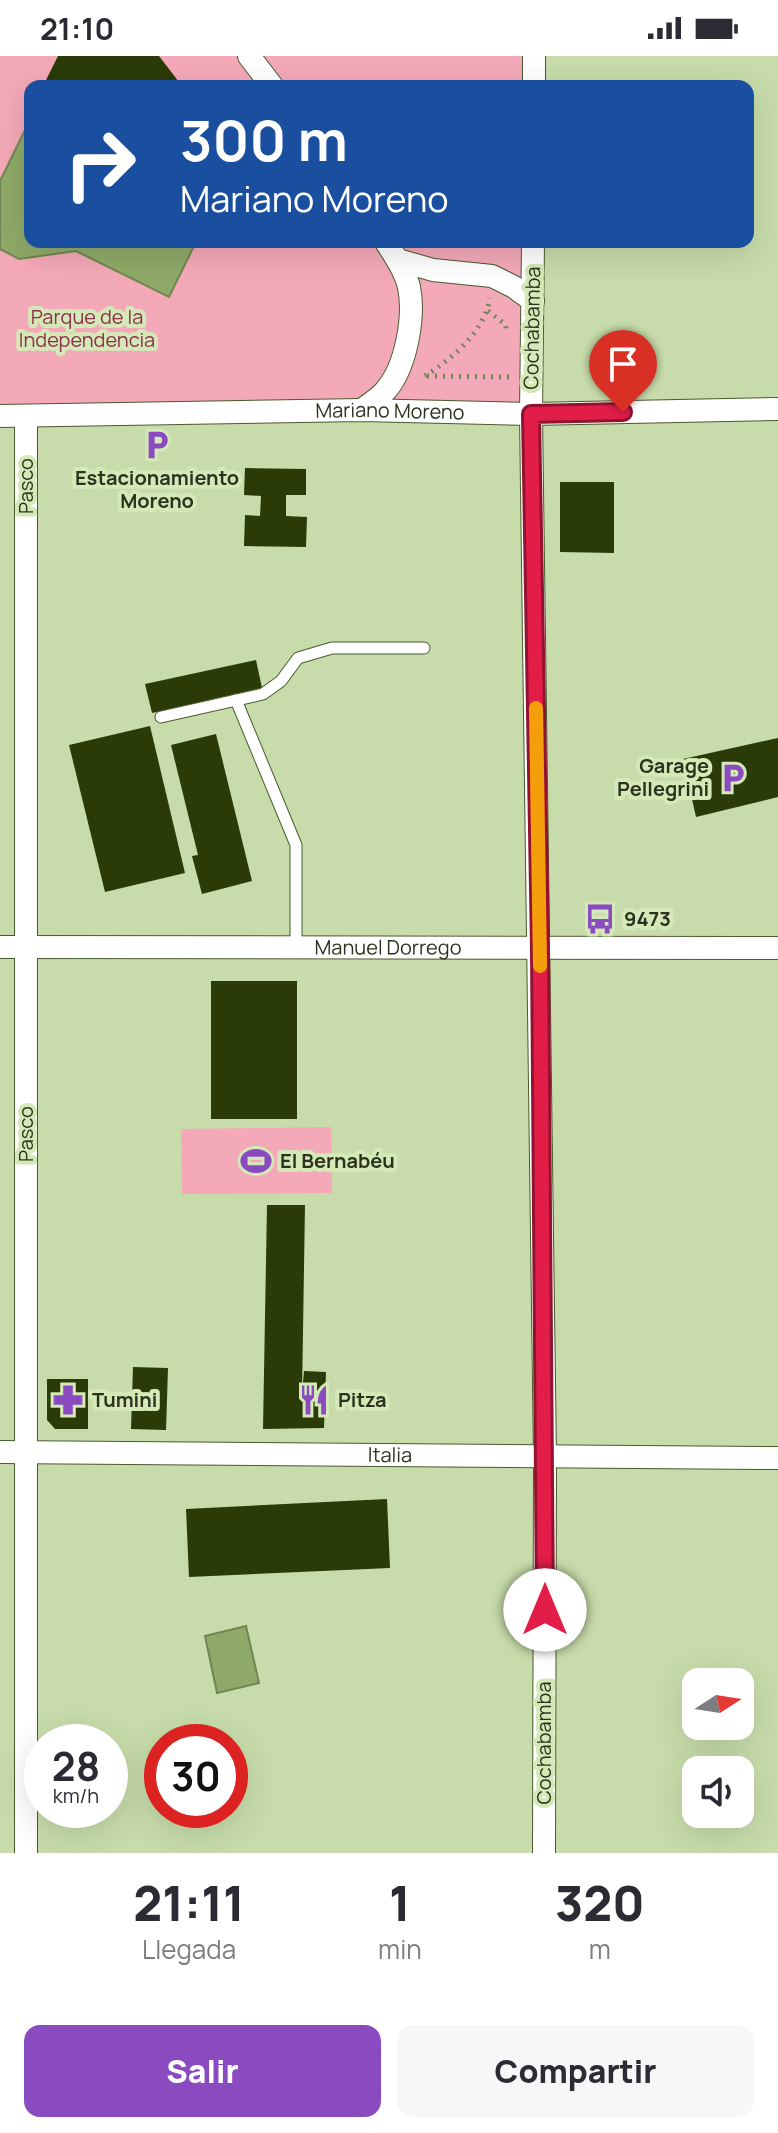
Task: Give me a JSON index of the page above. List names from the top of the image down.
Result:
{
  "streets": {
    "street": [
      "Cochabamba",
      "Mariano Moreno",
      "Pasco",
      "Manuel Dorrego",
      "Italia"
    ]
  },
  "crossings": [
    ["Cochabamba", "Mariano Moreno"],
    ["Cochabamba", "Manuel Dorrego"],
    ["Cochabamba", "Italia"],
    ["Mariano Moreno", "Pasco"],
    ["Pasco", "Manuel Dorrego"],
    ["Pasco", "Italia"]
  ],
  "parks": ["Parque de la Independencia"],
  "places": {
    "parking": ["Estacionamiento Moreno", "Garage Pellegrini"],
    "bus stop": ["9473"],
    "sports": ["El Bernabéu"],
    "pharmacy": ["Tumini"],
    "restaurant": ["Pitza"]
  },
  "north": "right",
  "page": {
    "status": "21:10",
    "turn": ["300 m", "Mariano Moreno"],
    "speed": "28 km/h",
    "limit": "30",
    "eta": [
      "21:11",
      "Llegada",
      "1",
      "min",
      "320",
      "m"
    ],
    "buttons": ["Salir", "Compartir"]
  }
}
